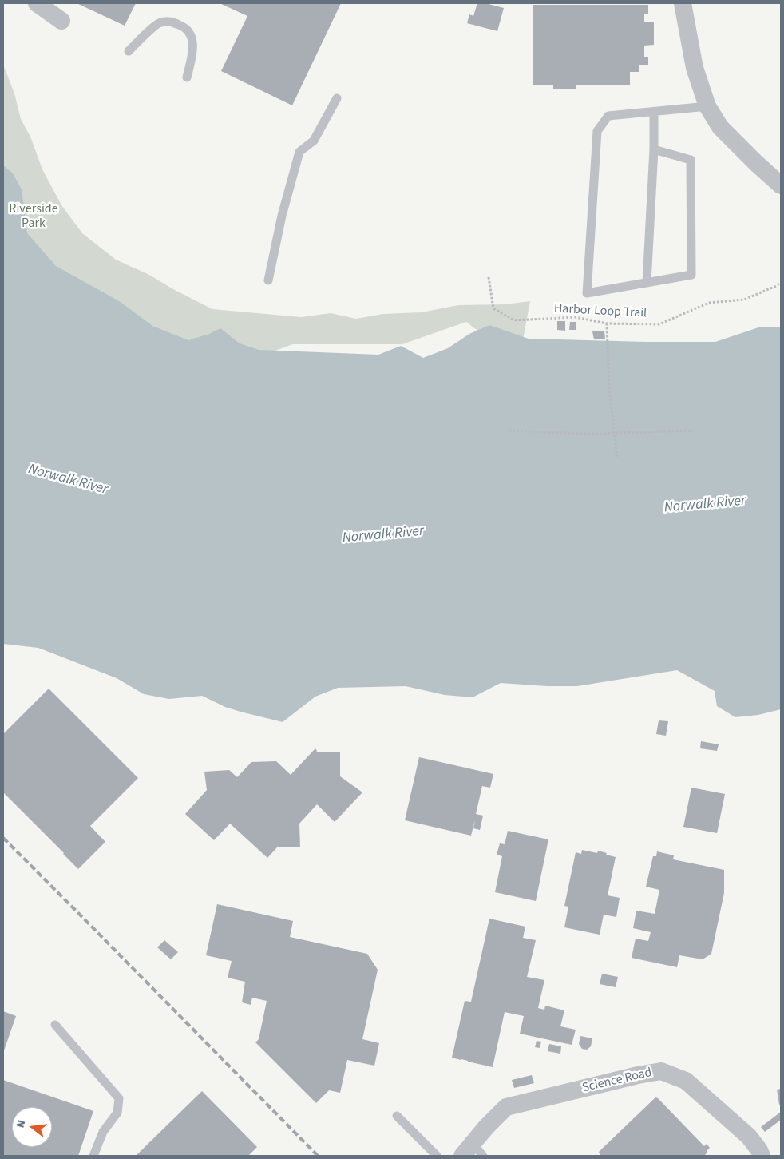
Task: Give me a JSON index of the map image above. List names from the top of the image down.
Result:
{
  "streets": {
    "street": ["Science Road"],
    "path": ["Harbor Loop Trail"]
  },
  "water": ["Norwalk River"],
  "parks": ["Riverside Park"],
  "north": "left"
}
